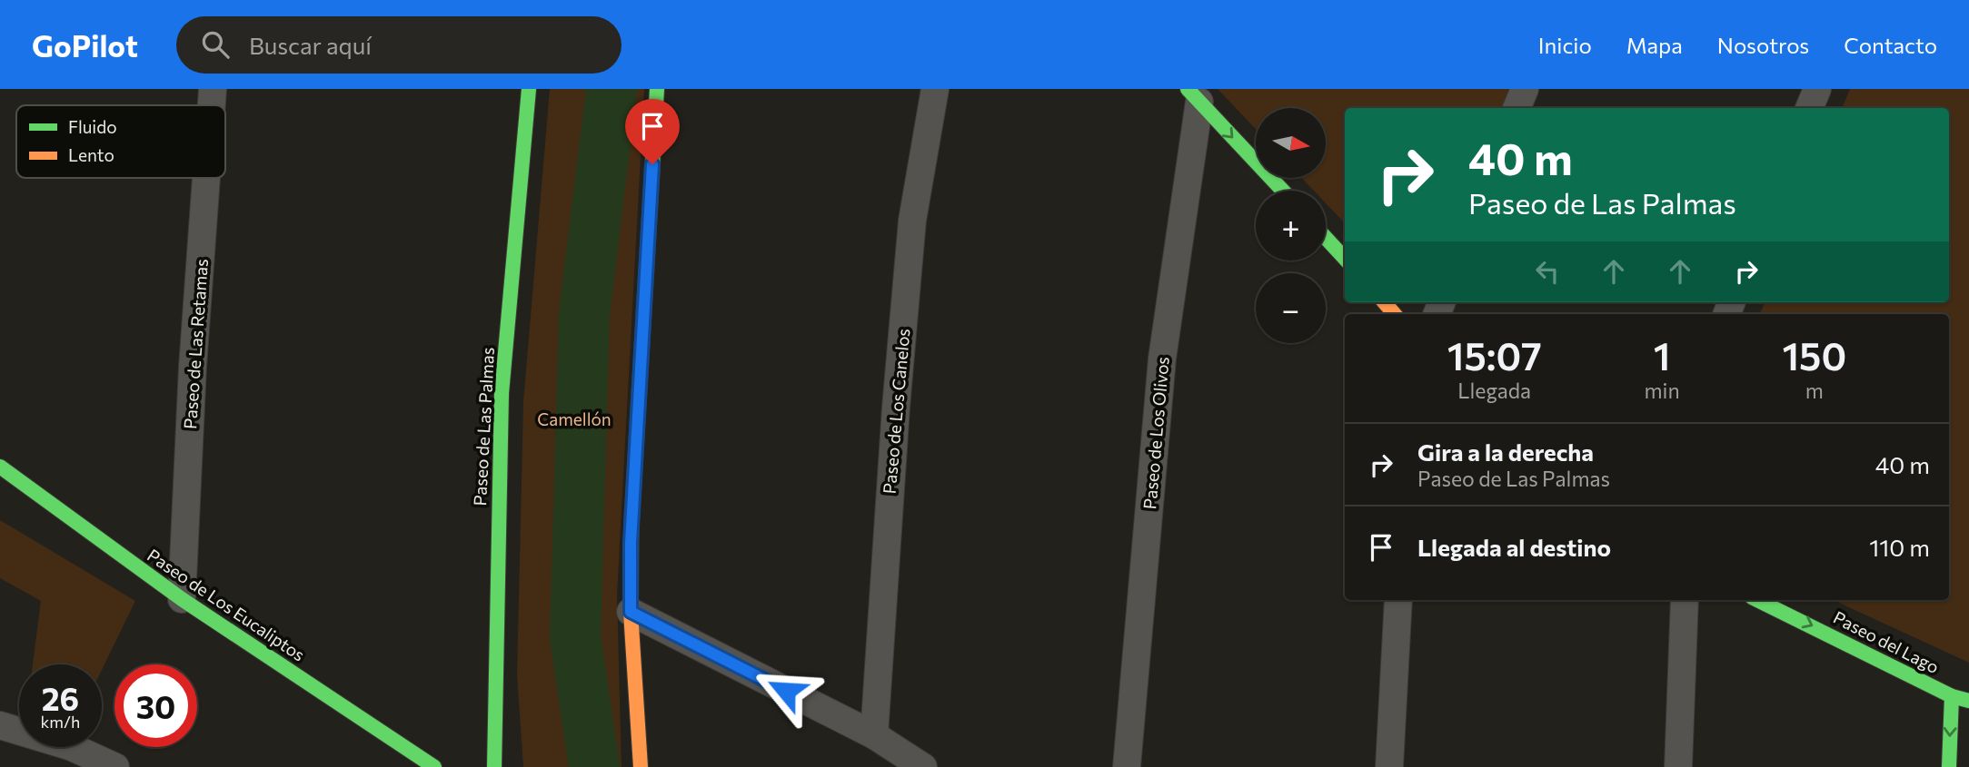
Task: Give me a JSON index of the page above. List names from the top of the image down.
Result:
{
  "streets": {
    "street": [
      "Paseo de Las Retamas",
      "Paseo de Los Canelos",
      "Paseo de Las Palmas",
      "Paseo de Los Olivos",
      "Paseo de Los Eucaliptos",
      "Paseo del Lago"
    ]
  },
  "crossings": [
    ["Paseo de Las Retamas", "Paseo de Los Eucaliptos"]
  ],
  "one_way": ["Paseo del Lago"],
  "parks": ["Camellón"],
  "legend": ["Fluido", "Lento"],
  "north": "right",
  "page": {
    "header": "GoPilot",
    "search": "Buscar aquí",
    "nav": [
      "Inicio",
      "Mapa",
      "Nosotros",
      "Contacto"
    ],
    "map_buttons": ["+", "−"],
    "turn": ["40 m", "Paseo de Las Palmas"],
    "eta": [
      "15:07",
      "Llegada",
      "1",
      "min",
      "150",
      "m"
    ],
    "list": [
      {
        "name": "Gira a la derecha",
        "note": "Paseo de Las Palmas",
        "value": "40 m"
      },
      {
        "name": "Llegada al destino",
        "value": "110 m"
      }
    ],
    "speed": "26 km/h",
    "limit": "30"
  }
}
